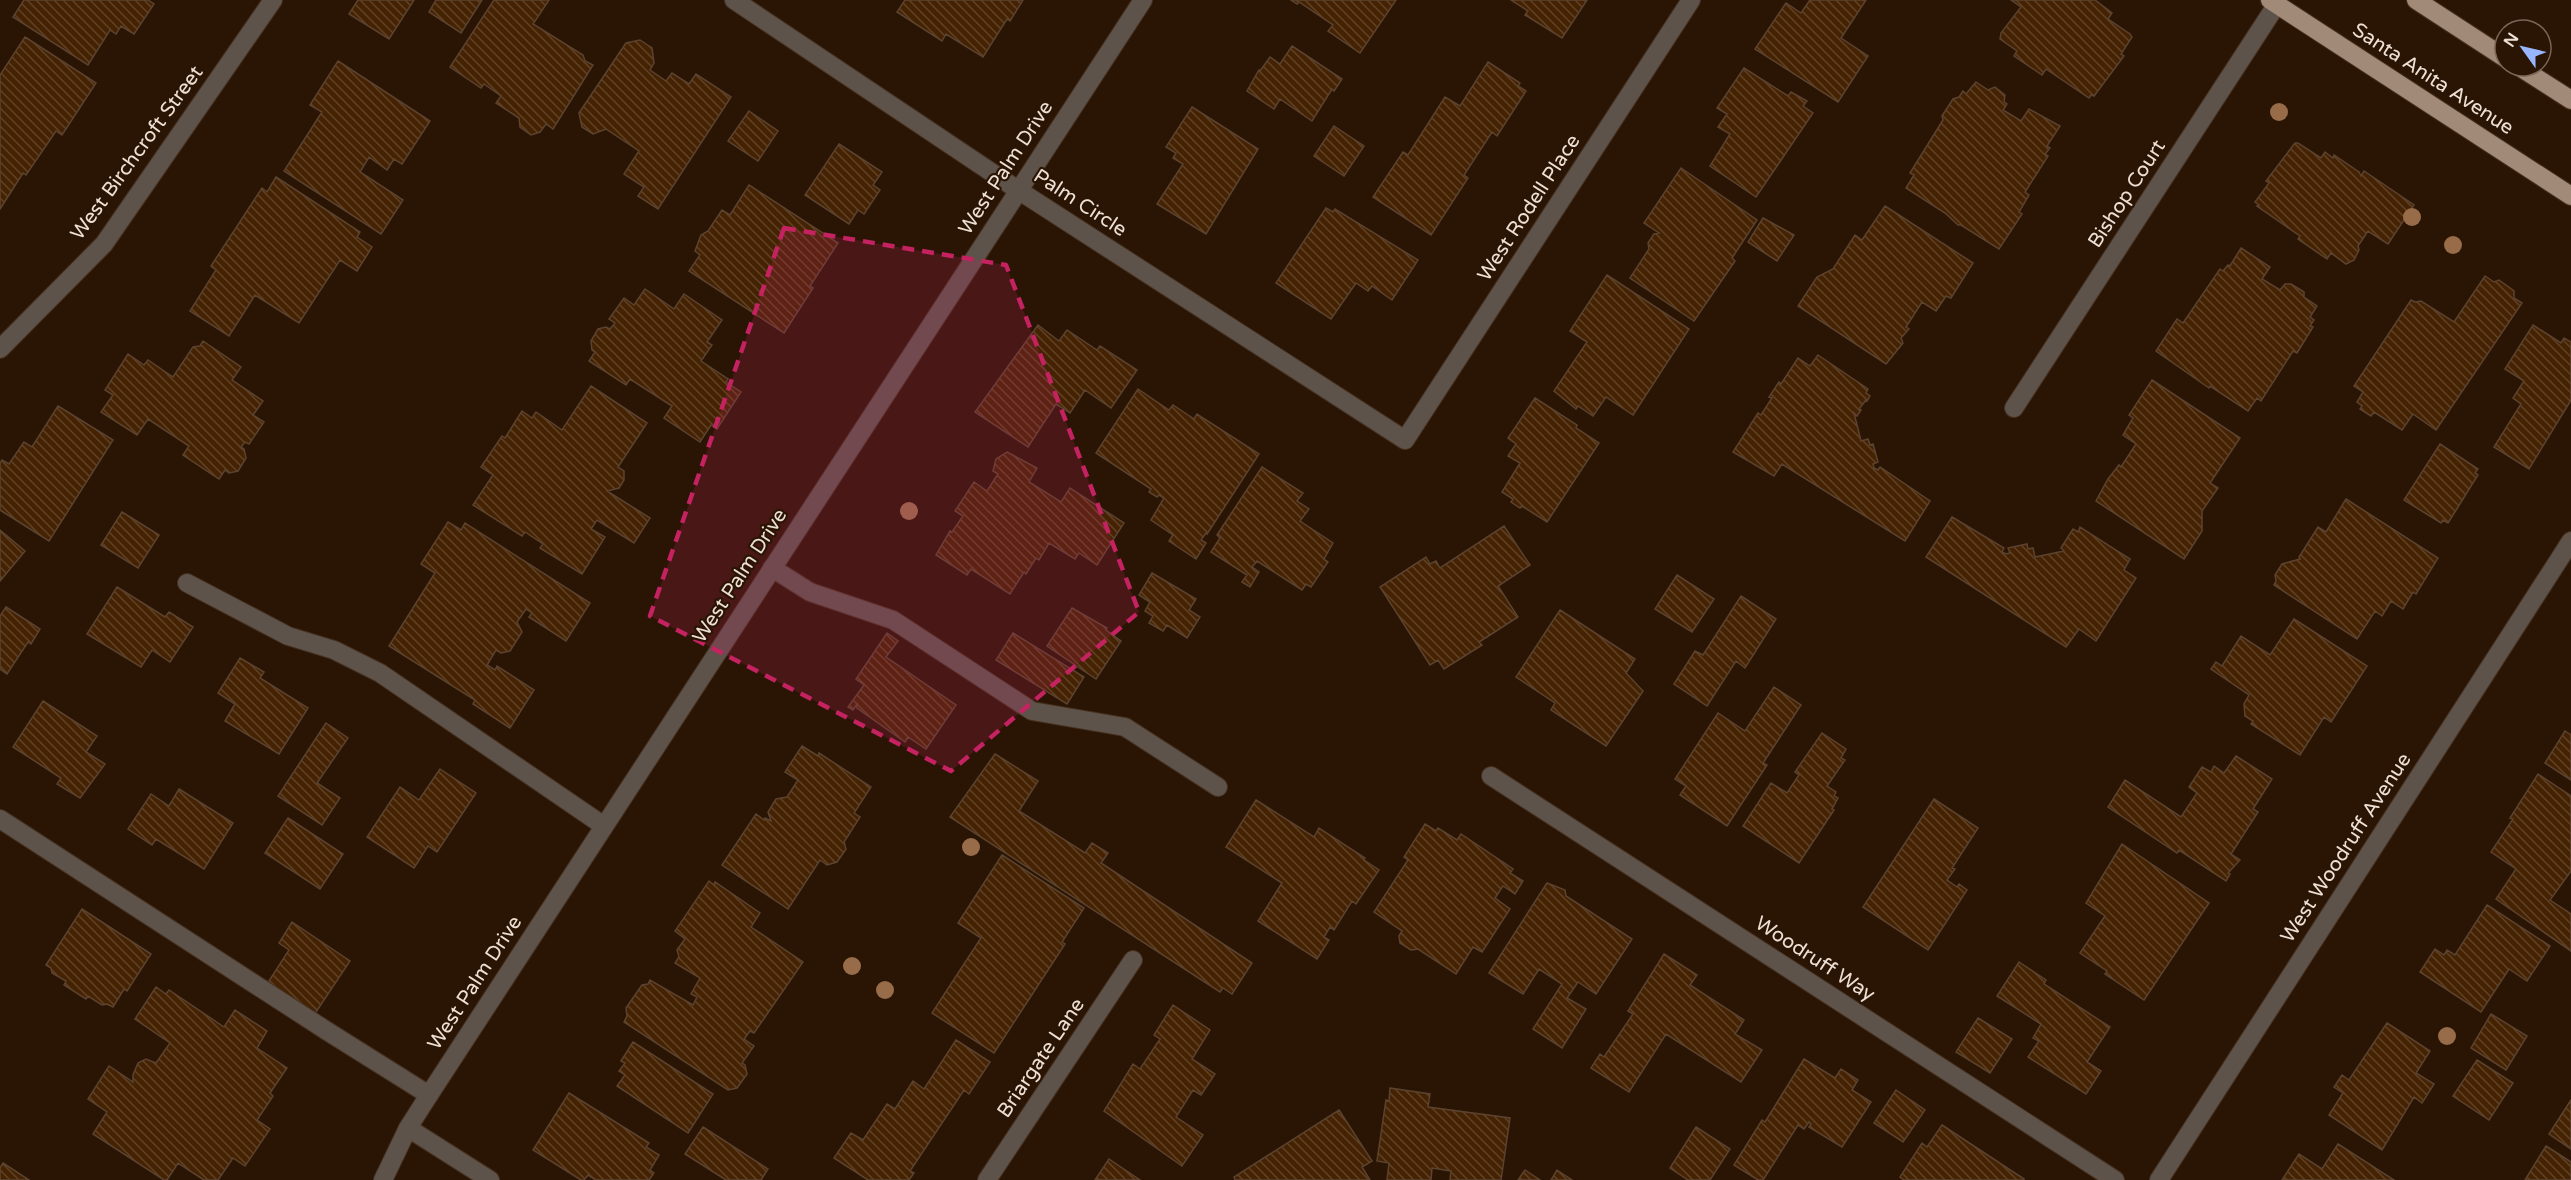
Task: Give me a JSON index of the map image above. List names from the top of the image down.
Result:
{
  "streets": {
    "main road": ["Santa Anita Avenue"],
    "street": [
      "West Birchcroft Street",
      "West Palm Drive",
      "Bishop Court",
      "Palm Circle",
      "West Rodell Place",
      "West Woodruff Avenue",
      "Woodruff Way",
      "Briargate Lane"
    ]
  },
  "crossings": [
    ["Santa Anita Avenue", "Bishop Court"],
    ["West Palm Drive", "Palm Circle"],
    ["Palm Circle", "West Rodell Place"]
  ],
  "north": "top left"
}
